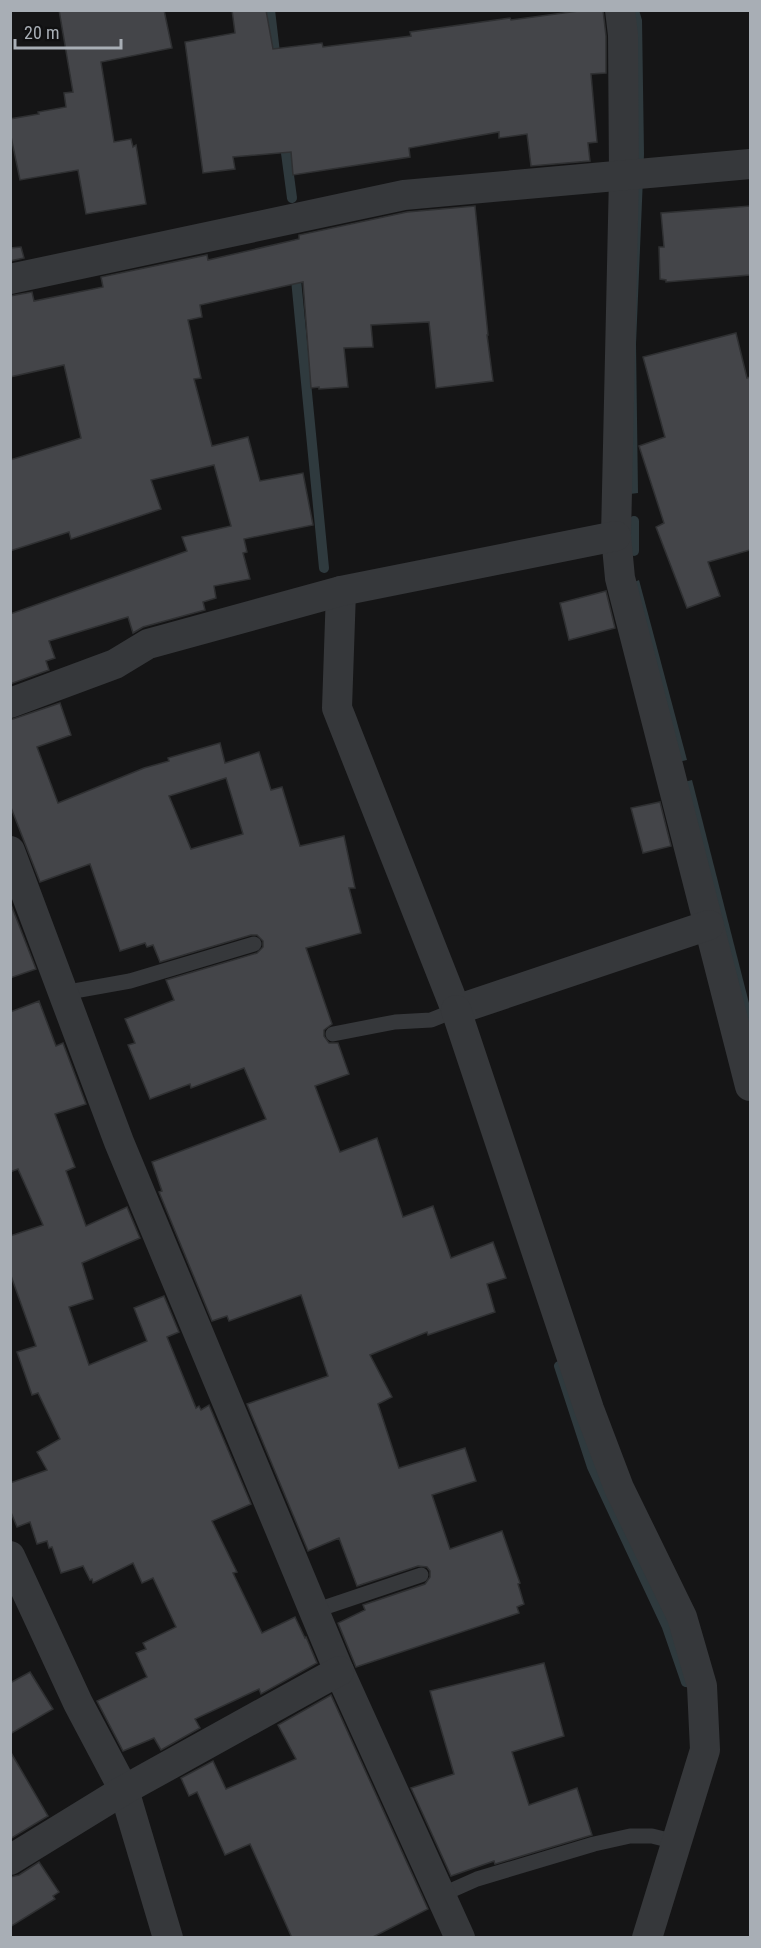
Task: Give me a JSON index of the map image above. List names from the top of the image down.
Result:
{
  "scale_bar": "20 m"
}
